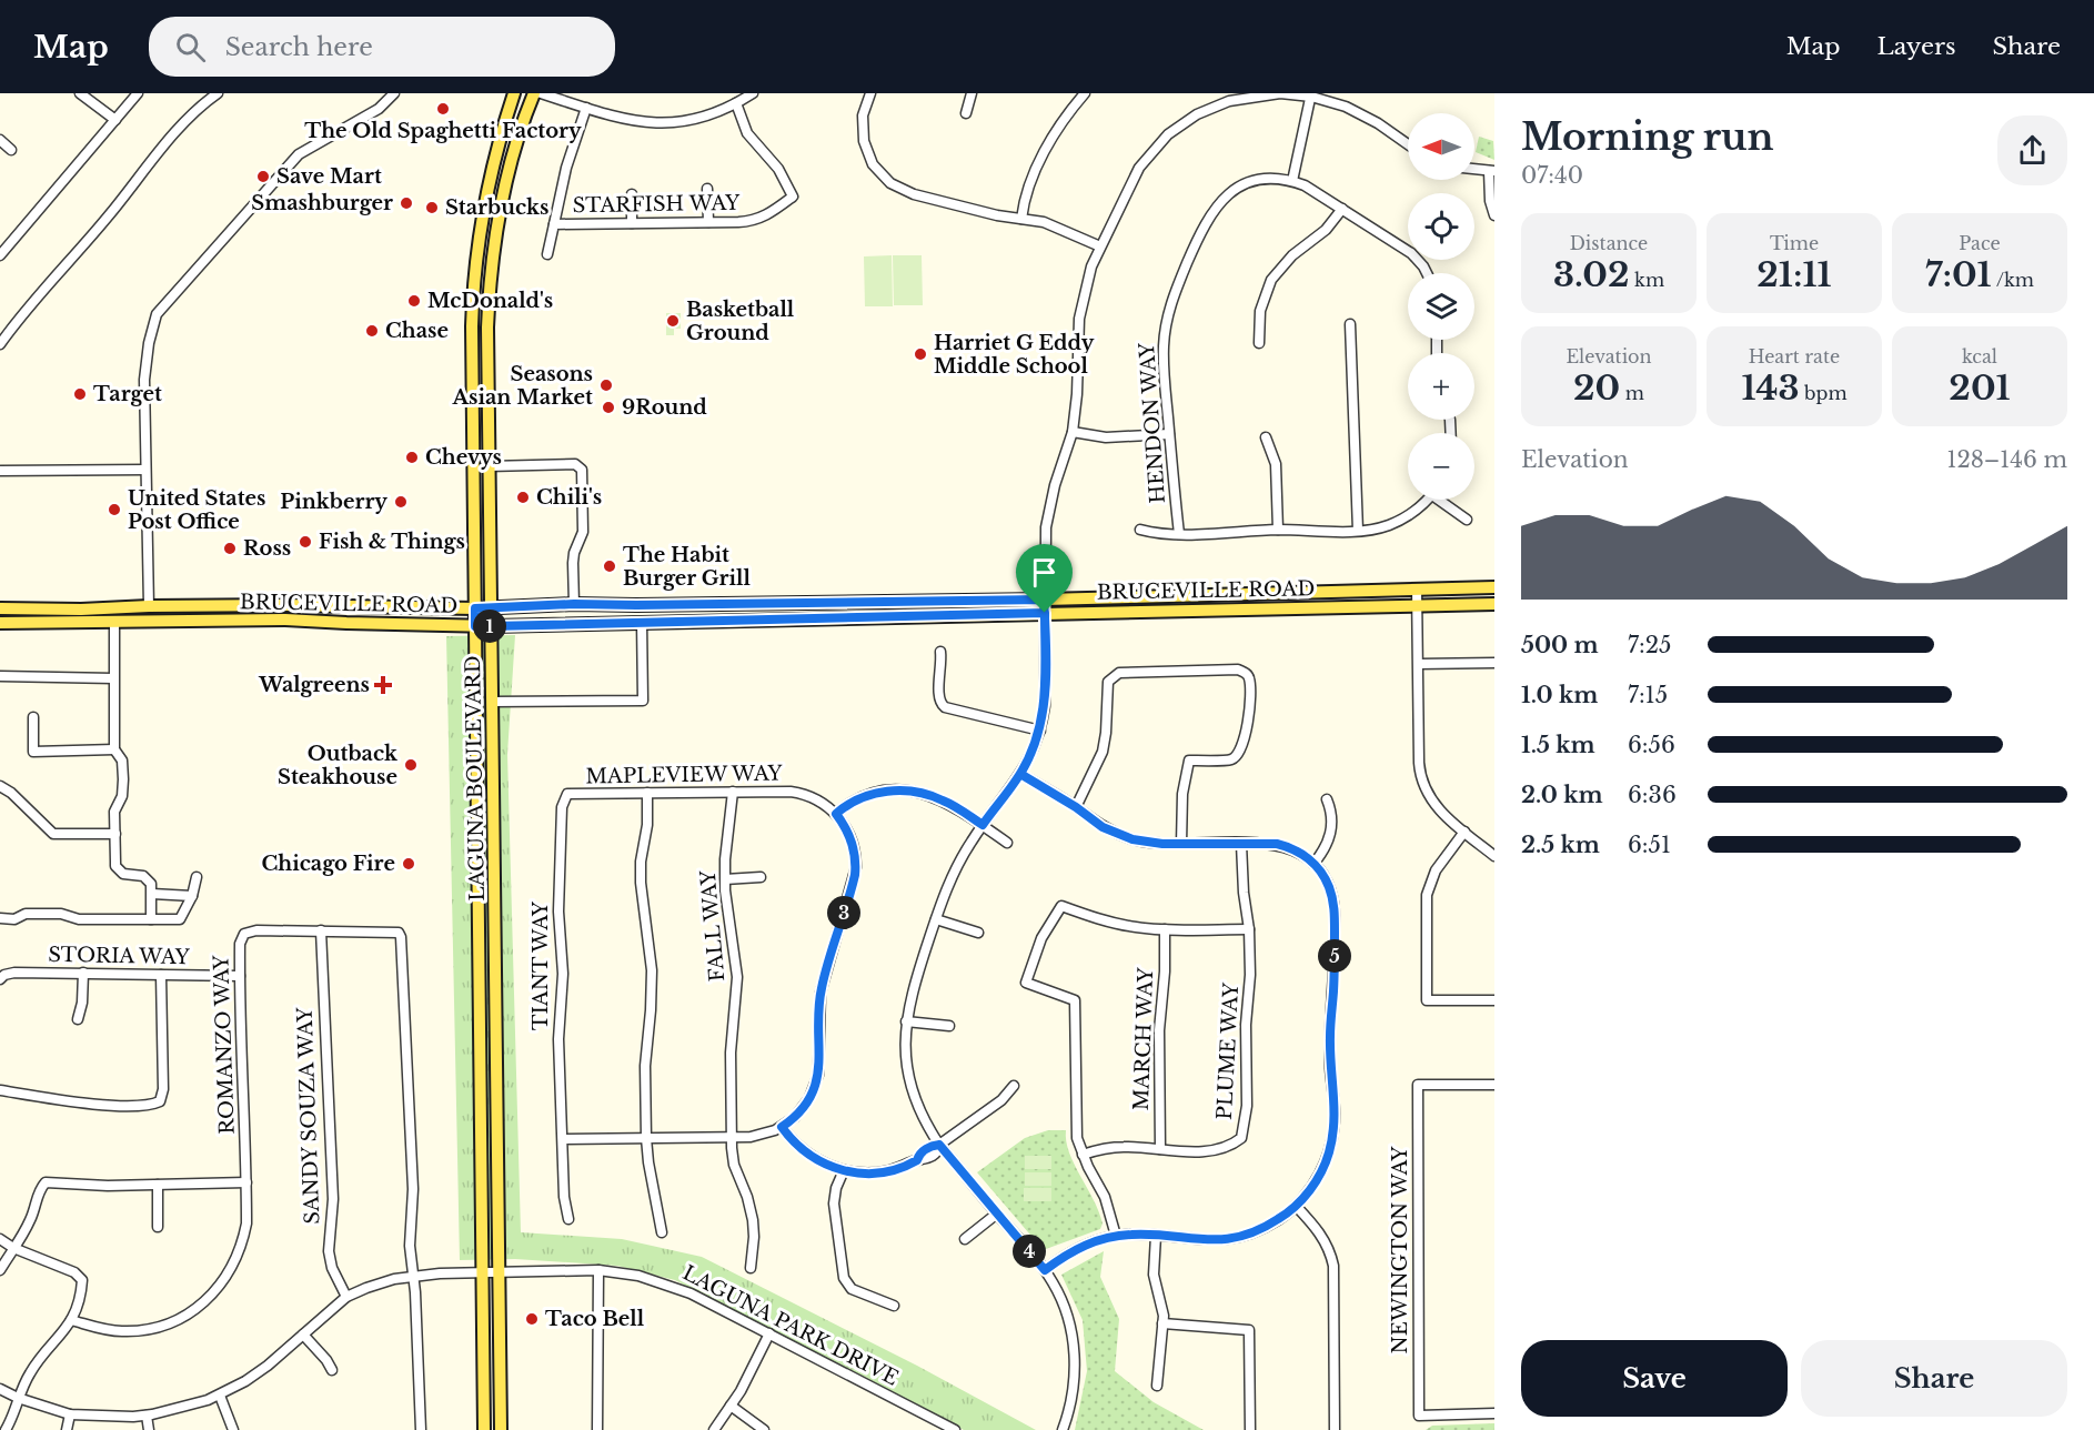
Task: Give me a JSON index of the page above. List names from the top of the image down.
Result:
{
  "streets": {
    "main road": ["BRUCEVILLE ROAD", "LAGUNA BOULEVARD"],
    "street": [
      "STARFISH WAY",
      "HENDON WAY",
      "MAPLEVIEW WAY",
      "FALL WAY",
      "STORIA WAY",
      "TIANT WAY",
      "MARCH WAY",
      "ROMANZO WAY",
      "PLUME WAY",
      "SANDY SOUZA WAY",
      "NEWINGTON WAY",
      "LAGUNA PARK DRIVE"
    ]
  },
  "crossings": [
    ["BRUCEVILLE ROAD", "LAGUNA BOULEVARD"],
    ["MAPLEVIEW WAY", "FALL WAY"],
    ["MAPLEVIEW WAY", "TIANT WAY"],
    ["LAGUNA BOULEVARD", "LAGUNA PARK DRIVE"],
    ["STORIA WAY", "ROMANZO WAY"],
    ["MARCH WAY", "PLUME WAY"],
    ["ROMANZO WAY", "SANDY SOUZA WAY"],
    ["ROMANZO WAY", "LAGUNA PARK DRIVE"],
    ["SANDY SOUZA WAY", "LAGUNA PARK DRIVE"]
  ],
  "places": {
    "other": [
      "The Old Spaghetti Factory",
      "Save Mart",
      "Smashburger",
      "Starbucks",
      "McDonald's",
      "Basketball Ground",
      "Chase",
      "Harriet G Eddy Middle School",
      "Seasons Asian Market",
      "Target",
      "9Round",
      "Chevys",
      "Chili's",
      "Pinkberry",
      "United States Post Office",
      "Fish & Things",
      "Ross",
      "The Habit Burger Grill",
      "Outback Steakhouse",
      "Chicago Fire",
      "Taco Bell"
    ],
    "health": ["Walgreens"]
  },
  "north": "left",
  "page": {
    "header": "Map",
    "search": "Search here",
    "nav": ["Map", "Layers", "Share"],
    "heading": ["Morning run", "07:40"],
    "map_buttons": ["+", "−"],
    "stats": [
      ["Distance", "3.02 km"],
      ["Time", "21:11"],
      ["Pace", "7:01 /km"],
      ["Elevation", "20 m"],
      ["Heart rate", "143 bpm"],
      ["kcal", "201"]
    ],
    "chart": ["Elevation", "128–146 m"],
    "pins": [
      "1",
      "3",
      "5",
      "4"
    ],
    "list": [
      {
        "name": "500 m",
        "note": "7:25"
      },
      {
        "name": "1.0 km",
        "note": "7:15"
      },
      {
        "name": "1.5 km",
        "note": "6:56"
      },
      {
        "name": "2.0 km",
        "note": "6:36"
      },
      {
        "name": "2.5 km",
        "note": "6:51"
      }
    ],
    "buttons": ["Save", "Share"]
  }
}
